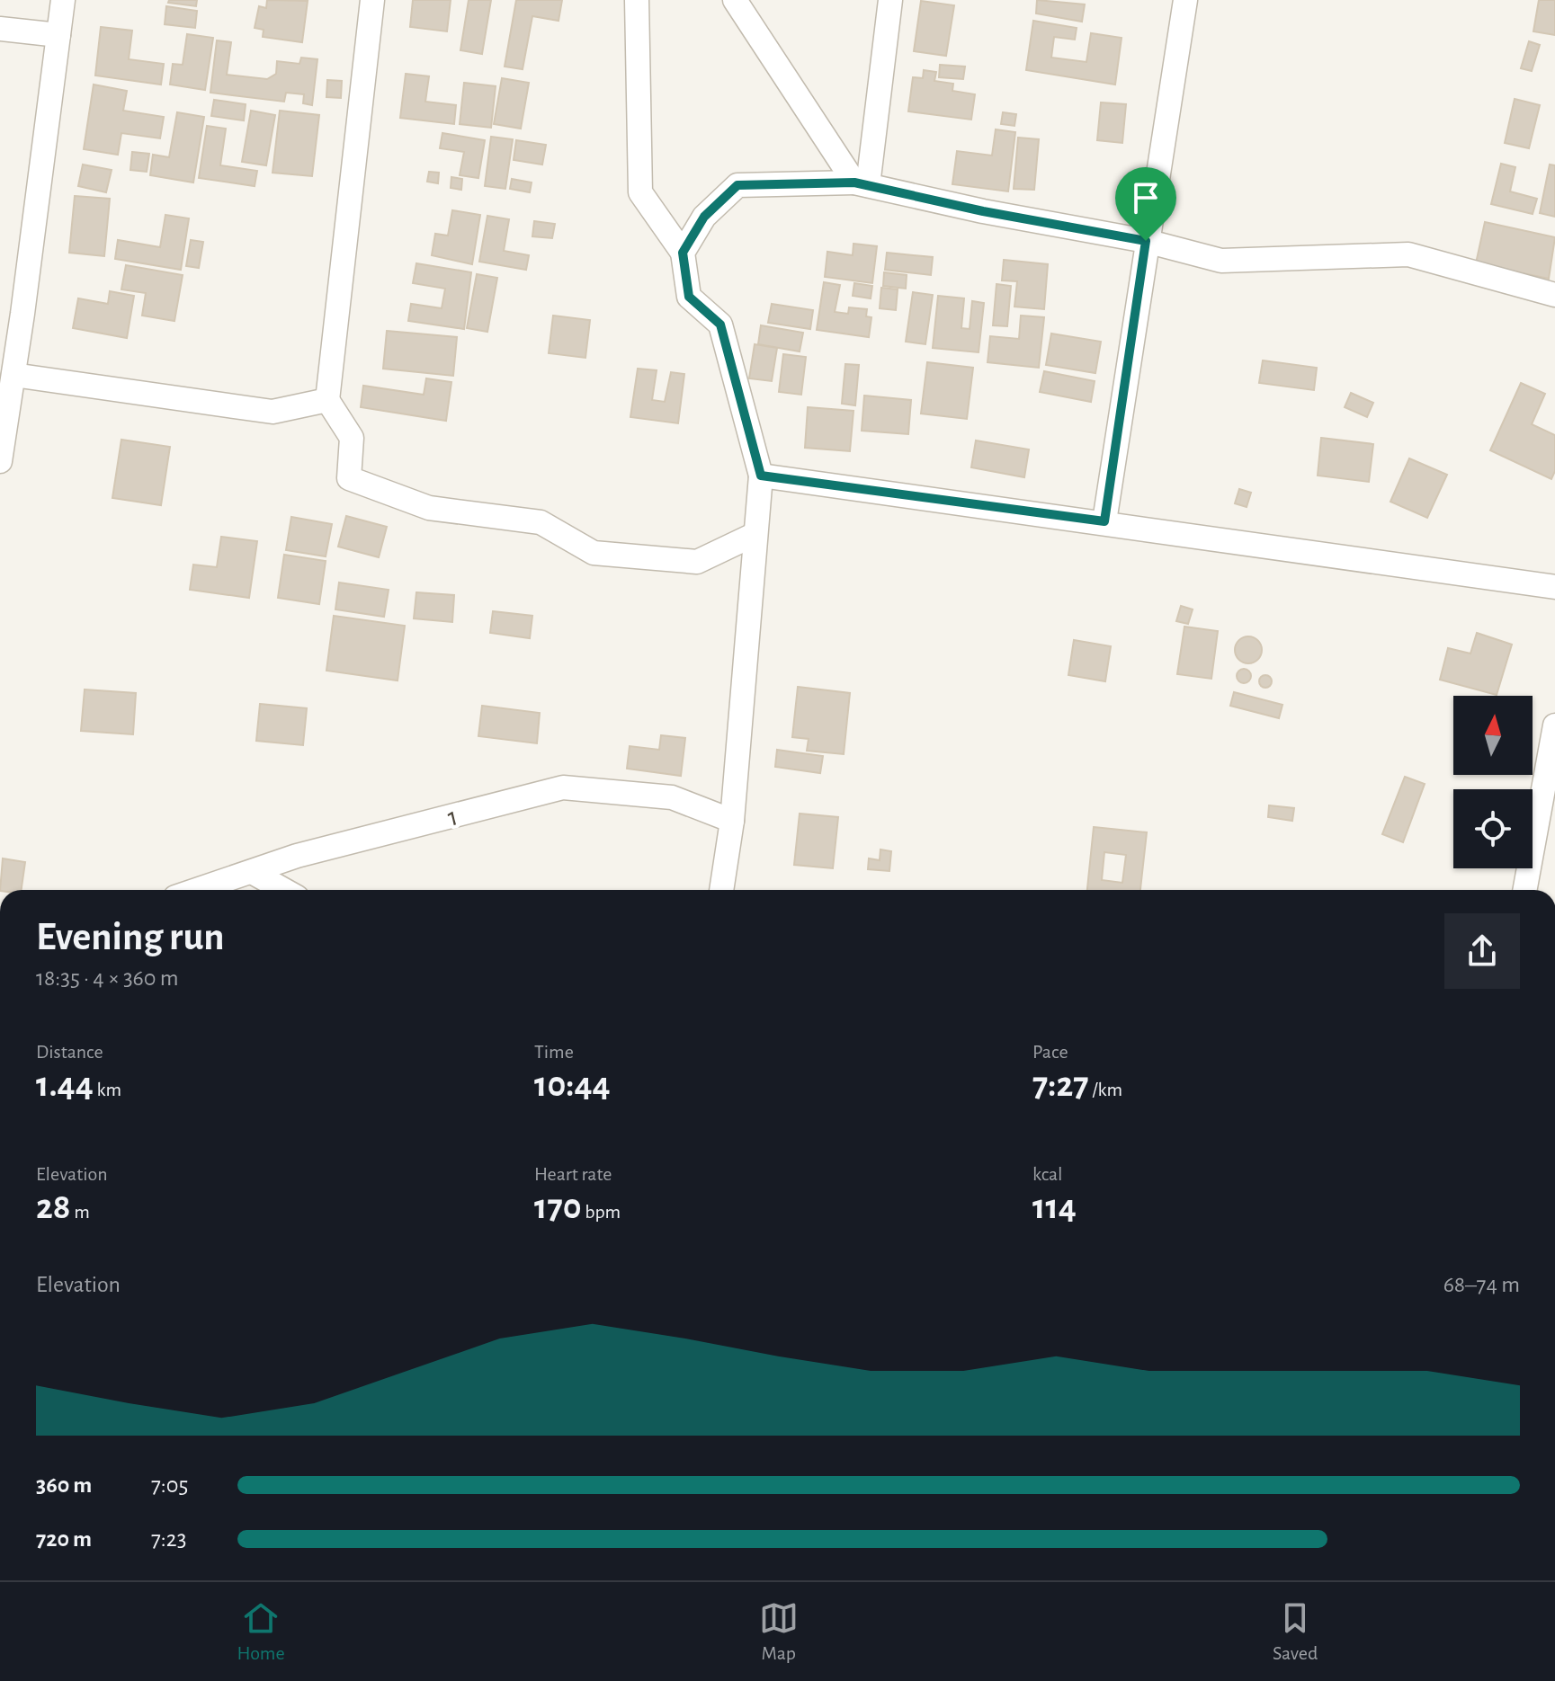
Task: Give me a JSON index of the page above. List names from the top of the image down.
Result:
{
  "streets": {
    "street": ["1"]
  },
  "north": "top",
  "page": {
    "heading": ["Evening run", "18:35 · 4 × 360 m"],
    "stats": [
      ["Distance", "1.44 km"],
      ["Time", "10:44"],
      ["Pace", "7:27 /km"],
      ["Elevation", "28 m"],
      ["Heart rate", "170 bpm"],
      ["kcal", "114"]
    ],
    "chart": ["Elevation", "68–74 m"],
    "list": [
      {
        "name": "360 m",
        "note": "7:05"
      },
      {
        "name": "720 m",
        "note": "7:23"
      }
    ],
    "tabs": ["Home", "Map", "Saved"]
  }
}
